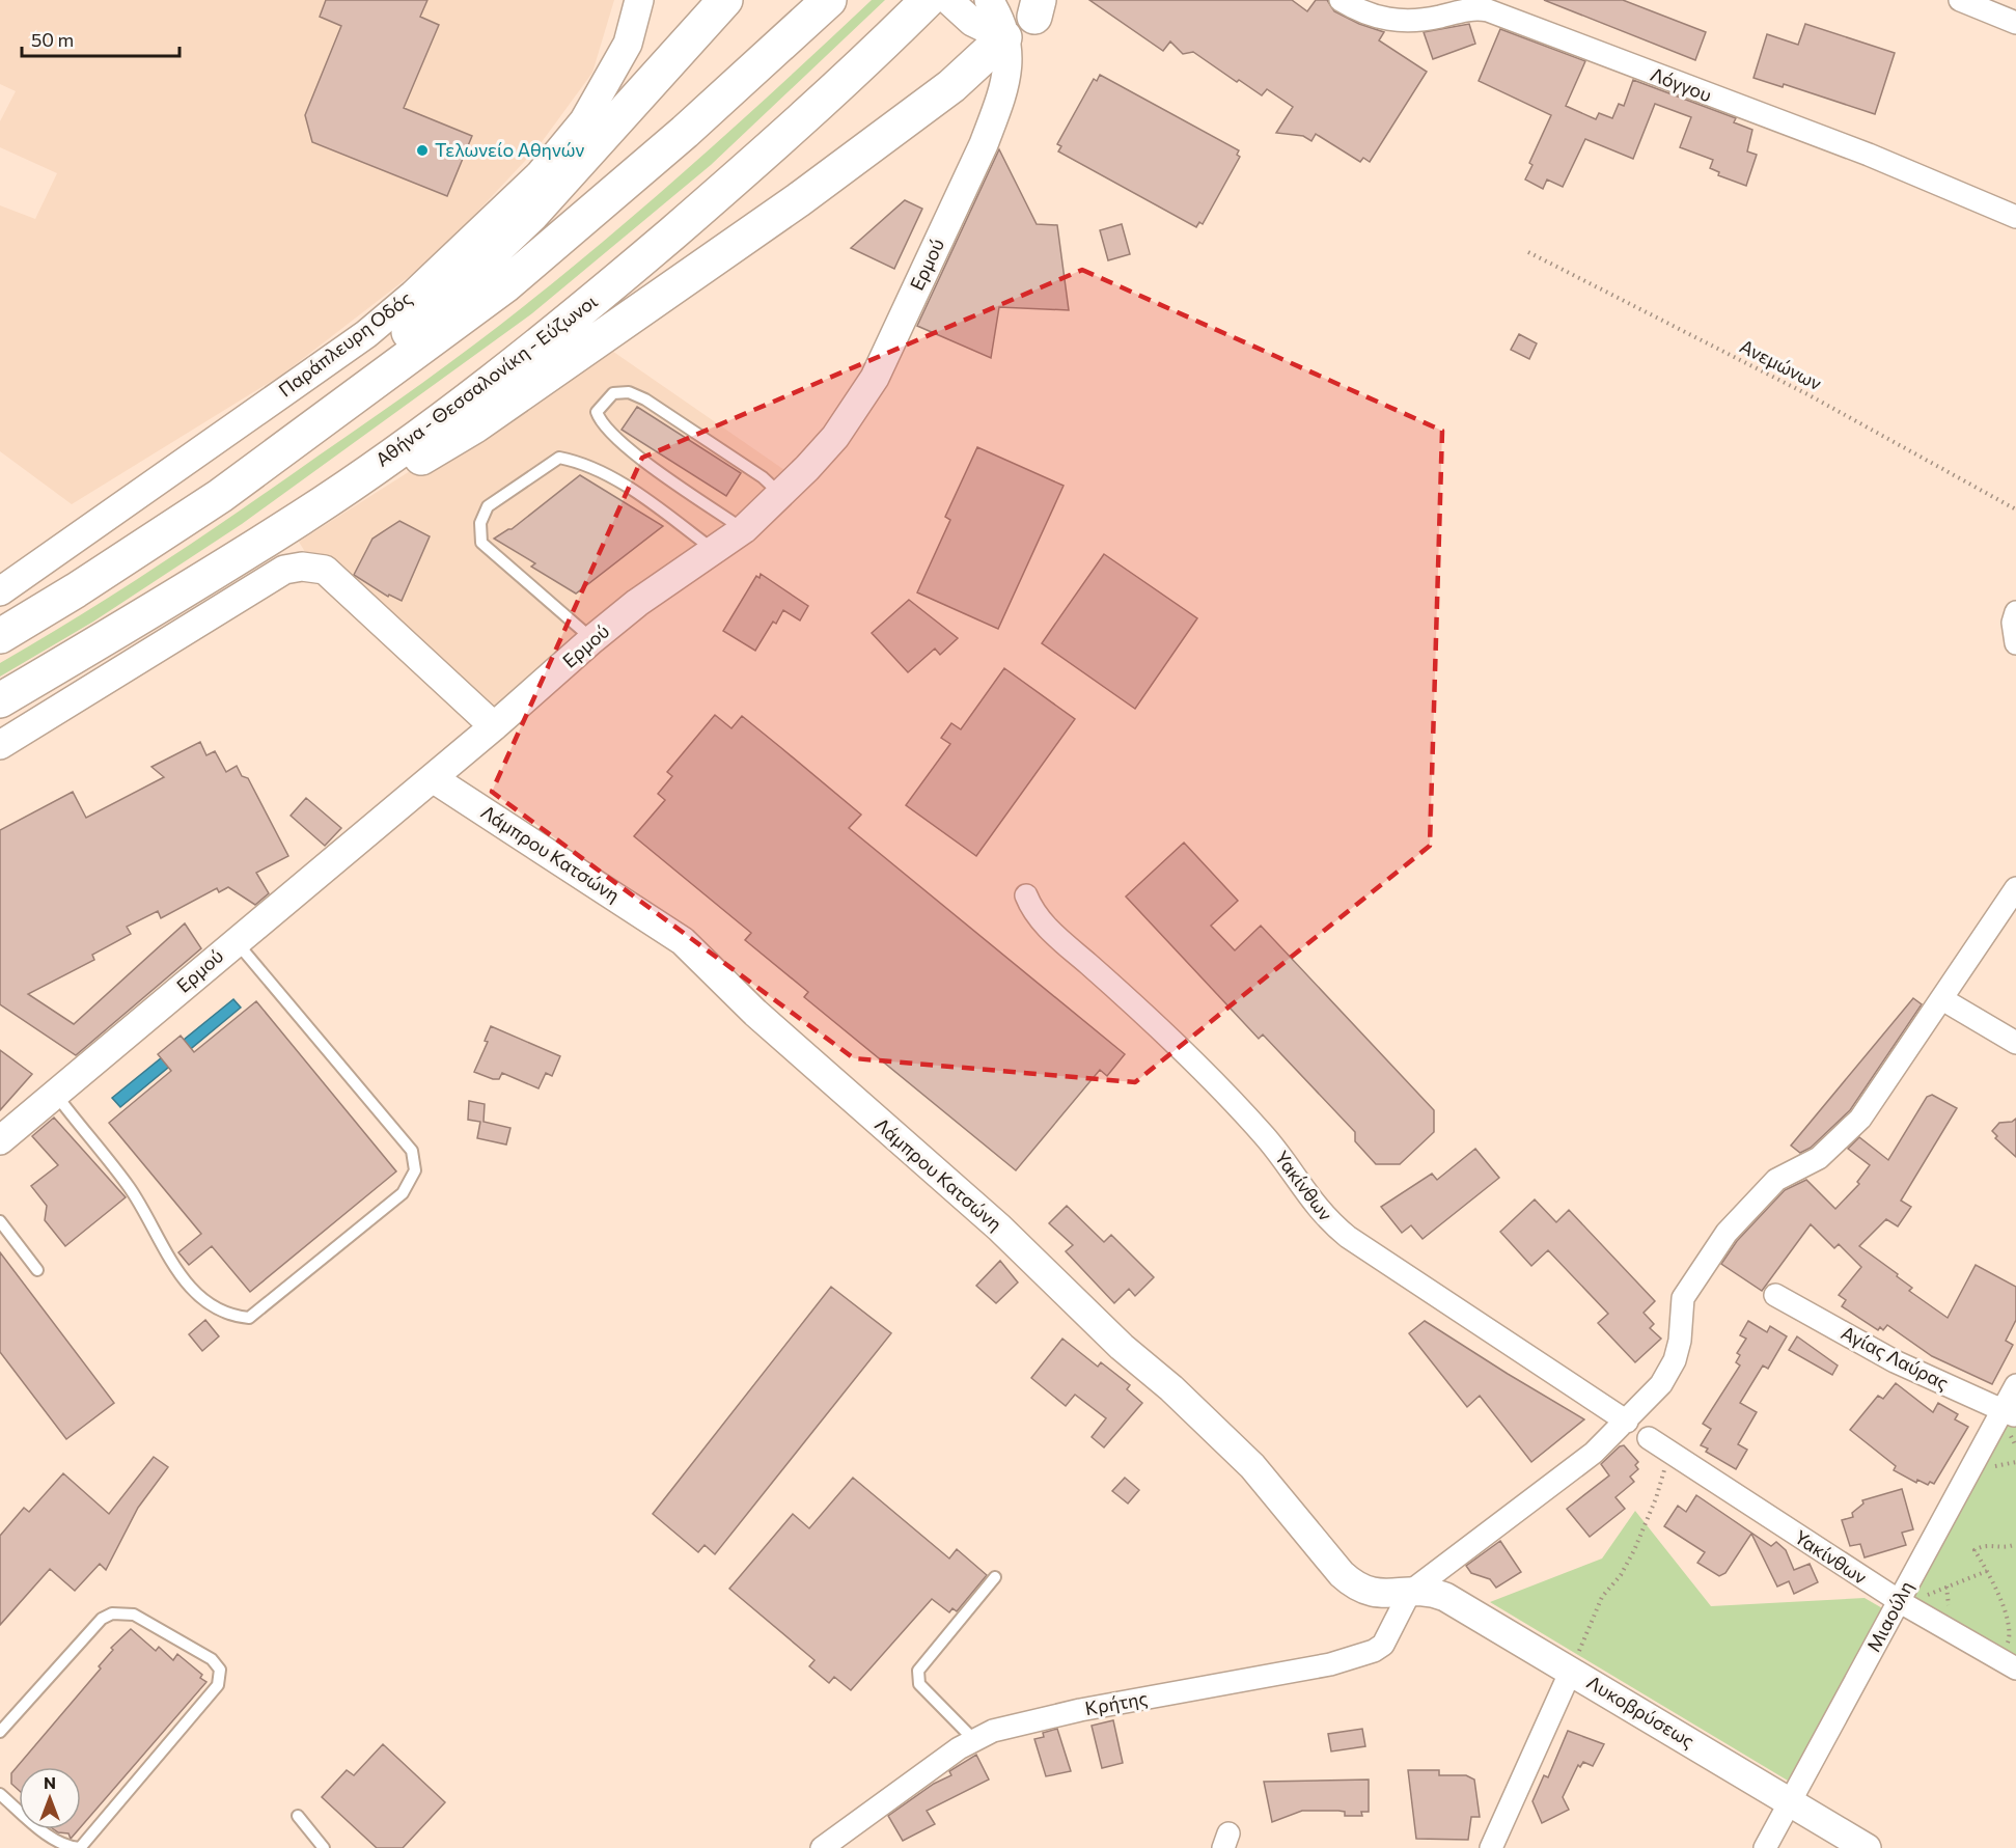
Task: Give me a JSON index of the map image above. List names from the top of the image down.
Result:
{
  "streets": {
    "highway": ["Αθήνα - Θεσσαλονίκη - Εύζωνοι"],
    "street": [
      "Λόγγου",
      "Ερμού",
      "Παράπλευρη Οδός",
      "Λάμπρου Κατσώνη",
      "Υακίνθων",
      "Αγίας Λαύρας",
      "Μιαούλη",
      "Κρήτης",
      "Λυκοβρύσεως"
    ],
    "path": ["Ανεμώνων"]
  },
  "crossings": [
    ["Ερμού", "Λάμπρου Κατσώνη"],
    ["Λάμπρου Κατσώνη", "Κρήτης"],
    ["Λάμπρου Κατσώνη", "Λυκοβρύσεως"],
    ["Υακίνθων", "Μιαούλη"],
    ["Αγίας Λαύρας", "Μιαούλη"],
    ["Μιαούλη", "Λυκοβρύσεως"],
    ["Κρήτης", "Λυκοβρύσεως"]
  ],
  "places": ["Τελωνείο Αθηνών"],
  "scale_bar": "50 m",
  "north": "top"
}
